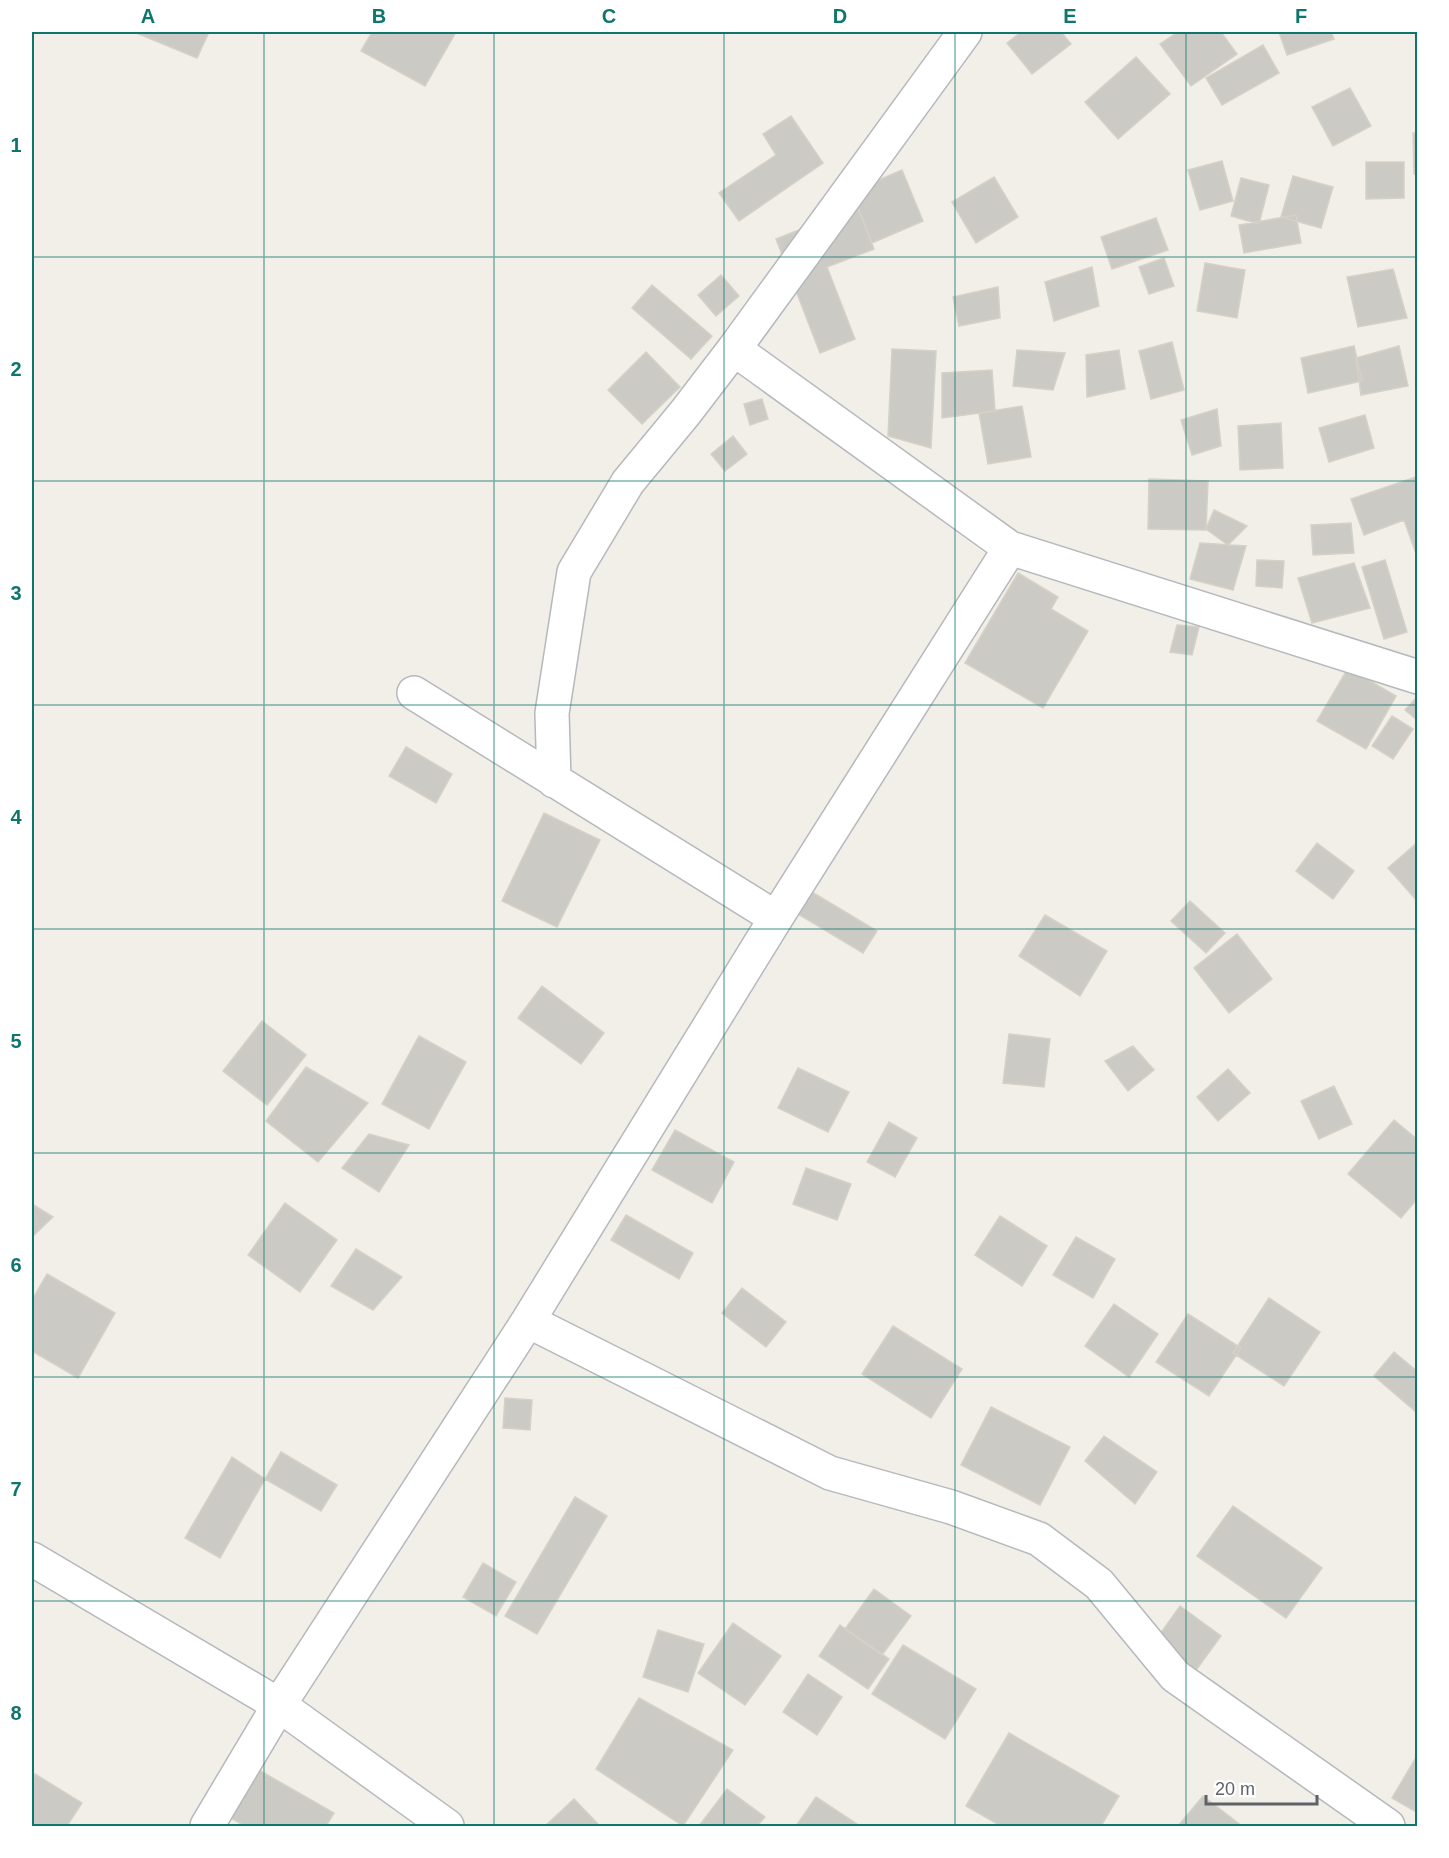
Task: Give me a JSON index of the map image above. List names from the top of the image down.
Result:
{
  "scale_bar": "20 m",
  "grid": {
    "columns": [
      "A",
      "B",
      "C",
      "D",
      "E",
      "F"
    ],
    "rows": [
      "1",
      "2",
      "3",
      "4",
      "5",
      "6",
      "7",
      "8"
    ]
  }
}
